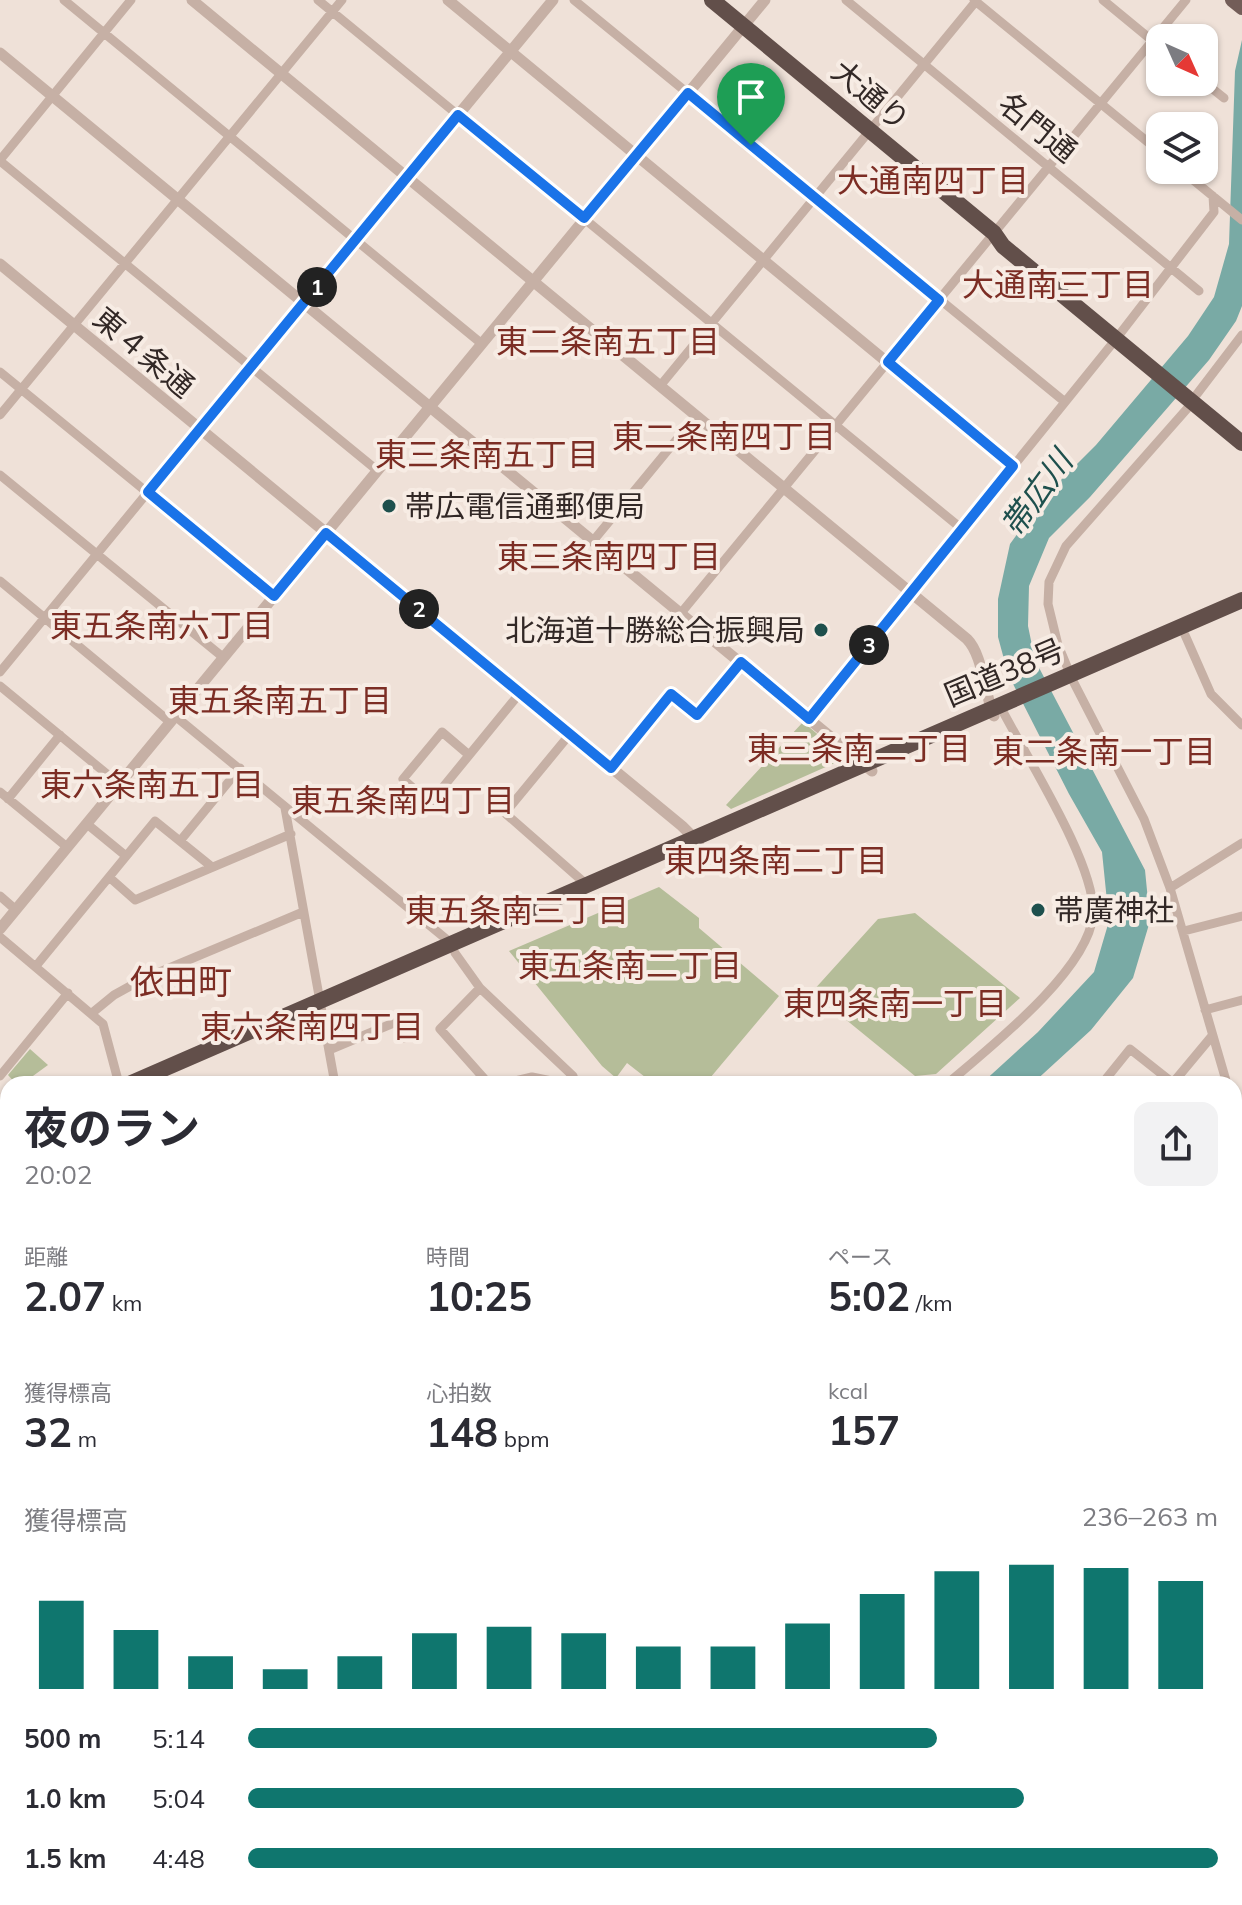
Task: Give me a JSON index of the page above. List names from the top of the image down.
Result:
{
  "streets": {
    "highway": ["大通り", "国道38号"],
    "street": ["名門通", "東４条通"]
  },
  "crossings": [
    ["東４条通", "国道38号"]
  ],
  "districts": [
    "大通南四丁目",
    "大通南三丁目",
    "東二条南五丁目",
    "東二条南四丁目",
    "東三条南五丁目",
    "東三条南四丁目",
    "東五条南六丁目",
    "東五条南五丁目",
    "東三条南二丁目",
    "東二条南一丁目",
    "東六条南五丁目",
    "東五条南四丁目",
    "東四条南二丁目",
    "東五条南三丁目",
    "東五条南二丁目",
    "依田町",
    "東四条南一丁目",
    "東六条南四丁目"
  ],
  "water": ["帯広川"],
  "places": ["帯広電信通郵便局", "北海道十勝総合振興局", "帯廣神社"],
  "north": "bottom right",
  "page": {
    "pins": ["1", "2", "3"],
    "heading": ["夜のラン", "20:02"],
    "stats": [
      ["距離", "2.07 km"],
      ["時間", "10:25"],
      ["ペース", "5:02 /km"],
      ["獲得標高", "32 m"],
      ["心拍数", "148 bpm"],
      ["kcal", "157"]
    ],
    "chart": ["獲得標高", "236–263 m"],
    "list": [
      {
        "name": "500 m",
        "note": "5:14"
      },
      {
        "name": "1.0 km",
        "note": "5:04"
      },
      {
        "name": "1.5 km",
        "note": "4:48"
      }
    ]
  }
}
